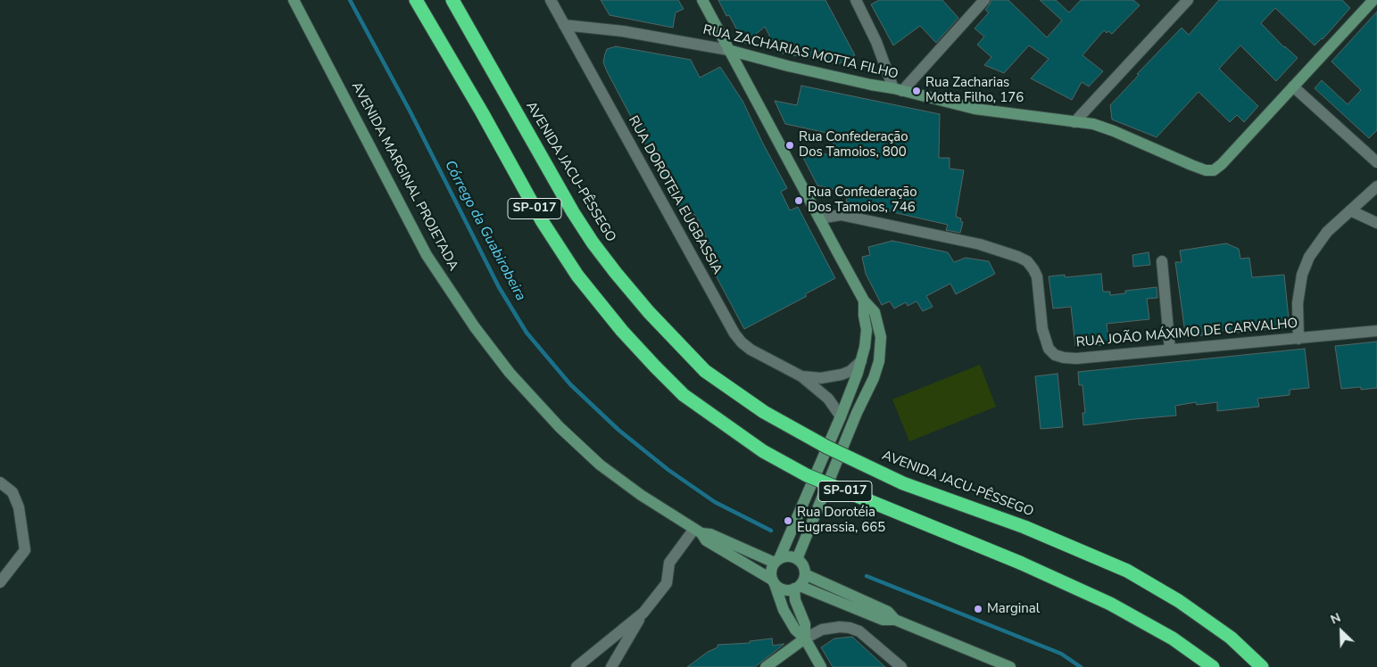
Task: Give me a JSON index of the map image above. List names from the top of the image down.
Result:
{
  "streets": {
    "highway": ["AVENIDA JACU-PÊSSEGO", "SP-017"],
    "main road": ["RUA ZACHARIAS MOTTA FILHO", "AVENIDA MARGINAL PROJETADA"],
    "street": ["RUA DOROTEIA EUGBASSIA", "RUA JOÃO MÁXIMO DE CARVALHO"]
  },
  "crossings": [
    ["RUA ZACHARIAS MOTTA FILHO", "RUA DOROTEIA EUGBASSIA"]
  ],
  "water": ["Córrego da Guabirobeira"],
  "places": [
    "Rua Zacharias Motta Filho, 176",
    "Rua Confederação Dos Tamoios, 800",
    "Rua Confederação Dos Tamoios, 746",
    "Rua Dorotéia Eugrassia, 665",
    "Marginal"
  ],
  "north": "top left"
}
